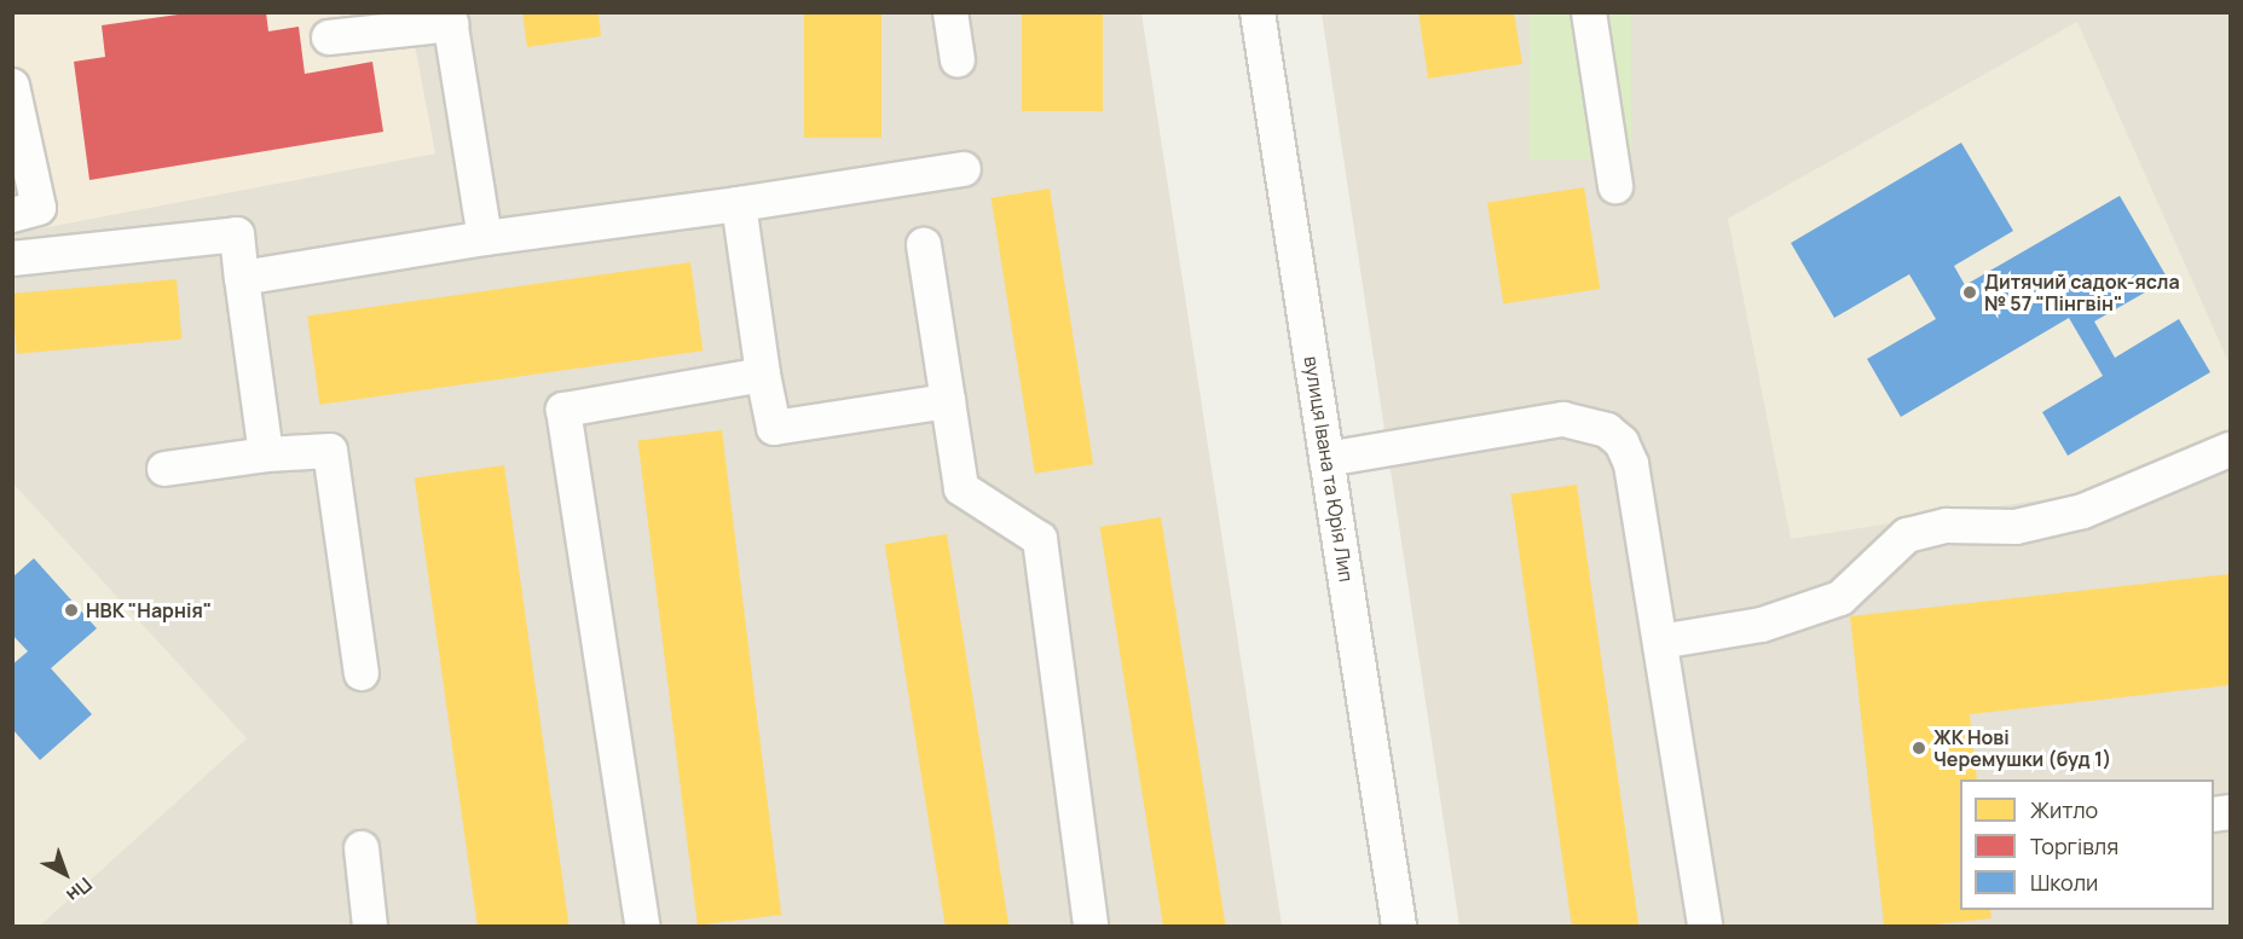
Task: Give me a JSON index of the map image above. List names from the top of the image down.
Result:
{
  "streets": {
    "street": ["вулиця Івана та Юрія Лип"]
  },
  "places": ["Дитячий садок-ясла № 57 \"Пінгвін\"", "НВК \"Нарнія\"", "ЖК Нові Черемушки (буд 1)"],
  "legend": ["Житло", "Торгівля", "Школи"],
  "north": "bottom right"
}
